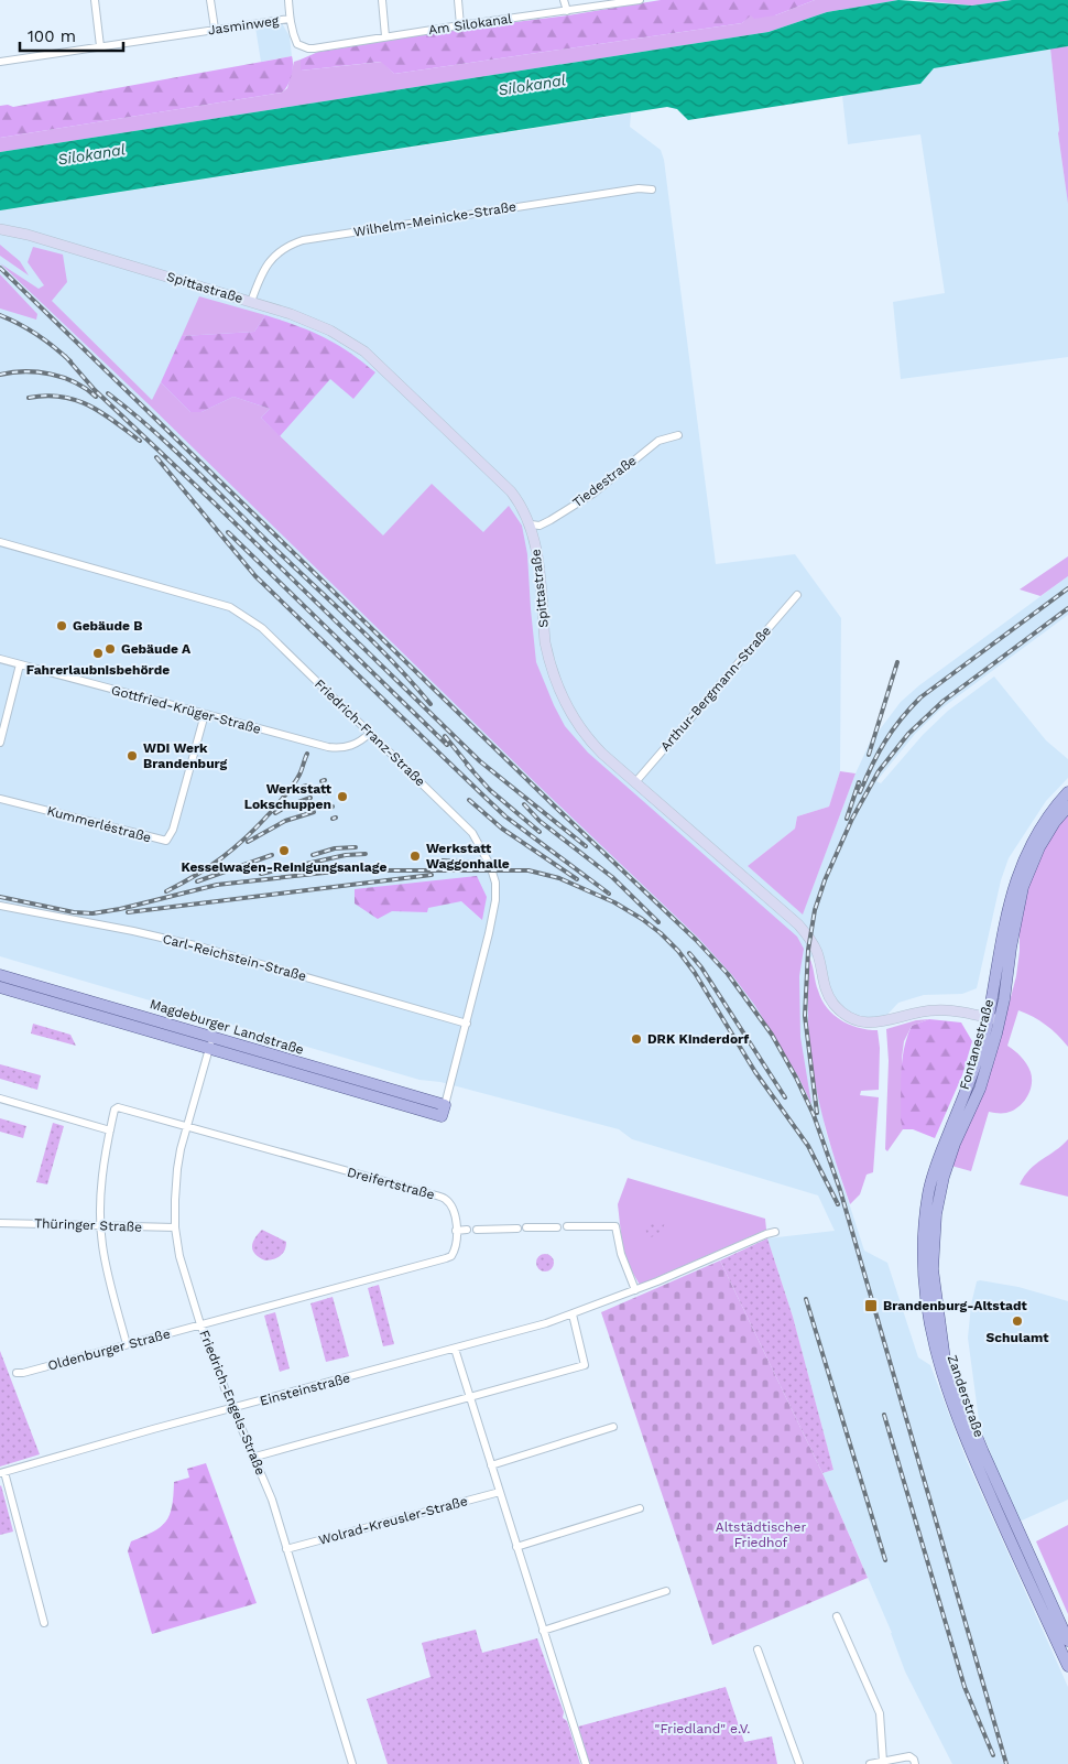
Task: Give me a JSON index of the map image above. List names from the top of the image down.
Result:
{
  "streets": {
    "main road": ["Magdeburger Landstraße", "Fontanestraße", "Zanderstraße"],
    "street": [
      "Am Silokanal",
      "Jasminweg",
      "Wilhelm-Meinicke-Straße",
      "Spittastraße",
      "Tiedestraße",
      "Arthur-Bergmann-Straße",
      "Gottfried-Krüger-Straße",
      "Friedrich-Franz-Straße",
      "Kummerléstraße",
      "Carl-Reichstein-Straße",
      "Dreifertstraße",
      "Thüringer Straße",
      "Oldenburger Straße",
      "Einsteinstraße",
      "Friedrich-Engels-Straße",
      "Wolrad-Kreusler-Straße"
    ]
  },
  "crossings": [
    ["Am Silokanal", "Jasminweg"],
    ["Wilhelm-Meinicke-Straße", "Spittastraße"],
    ["Spittastraße", "Tiedestraße"],
    ["Spittastraße", "Arthur-Bergmann-Straße"],
    ["Spittastraße", "Fontanestraße"],
    ["Gottfried-Krüger-Straße", "Friedrich-Franz-Straße"],
    ["Gottfried-Krüger-Straße", "Kummerléstraße"],
    ["Friedrich-Franz-Straße", "Carl-Reichstein-Straße"],
    ["Friedrich-Franz-Straße", "Magdeburger Landstraße"],
    ["Magdeburger Landstraße", "Friedrich-Engels-Straße"],
    ["Fontanestraße", "Zanderstraße"],
    ["Dreifertstraße", "Oldenburger Straße"],
    ["Dreifertstraße", "Friedrich-Engels-Straße"],
    ["Thüringer Straße", "Friedrich-Engels-Straße"],
    ["Oldenburger Straße", "Friedrich-Engels-Straße"],
    ["Einsteinstraße", "Friedrich-Engels-Straße"],
    ["Friedrich-Engels-Straße", "Wolrad-Kreusler-Straße"]
  ],
  "water": ["Silokanal"],
  "parks": ["Altstädtischer Friedhof", "\"Friedland\" e.V."],
  "places": {
    "other": [
      "Gebäude B",
      "Gebäude A",
      "Fahrerlaubnisbehörde",
      "WDI Werk Brandenburg",
      "Werkstatt Lokschuppen",
      "Kesselwagen-Reinigungsanlage",
      "Werkstatt Waggonhalle",
      "DRK Kinderdorf",
      "Schulamt"
    ],
    "transit": ["Brandenburg-Altstadt"]
  },
  "scale_bar": "100 m"
}
